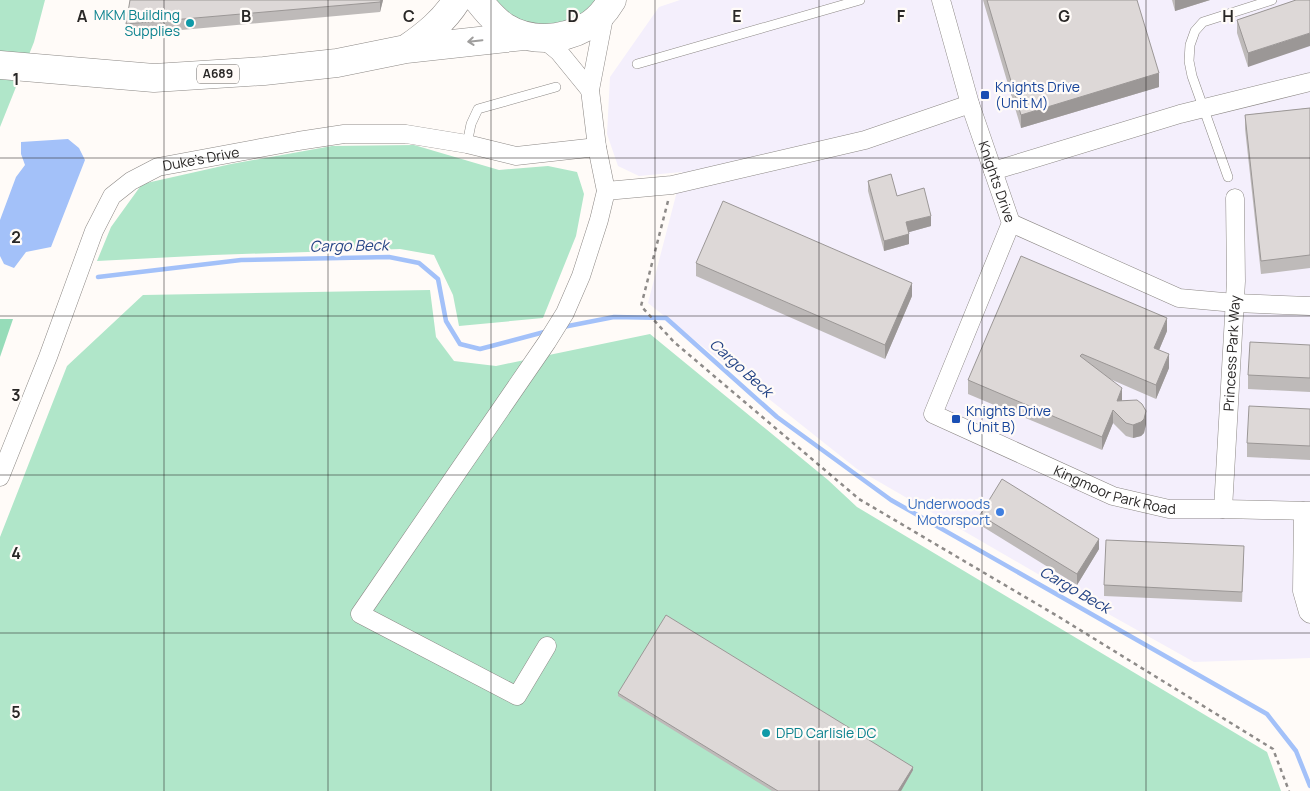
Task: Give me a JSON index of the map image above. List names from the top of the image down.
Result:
{
  "streets": {
    "highway": ["A689"],
    "street": [
      "Duke's Drive",
      "Knights Drive",
      "Princess Park Way",
      "Kingmoor Park Road"
    ]
  },
  "crossings": [
    ["Knights Drive", "Kingmoor Park Road"],
    ["Princess Park Way", "Kingmoor Park Road"]
  ],
  "water": ["Cargo Beck"],
  "places": {
    "other": ["MKM Building Supplies", "Underwoods Motorsport", "DPD Carlisle DC"],
    "transit": ["Knights Drive (Unit M)", "Knights Drive (Unit B)"]
  },
  "grid": {
    "columns": [
      "A",
      "B",
      "C",
      "D",
      "E",
      "F",
      "G",
      "H"
    ],
    "rows": [
      "1",
      "2",
      "3",
      "4",
      "5"
    ]
  }
}
